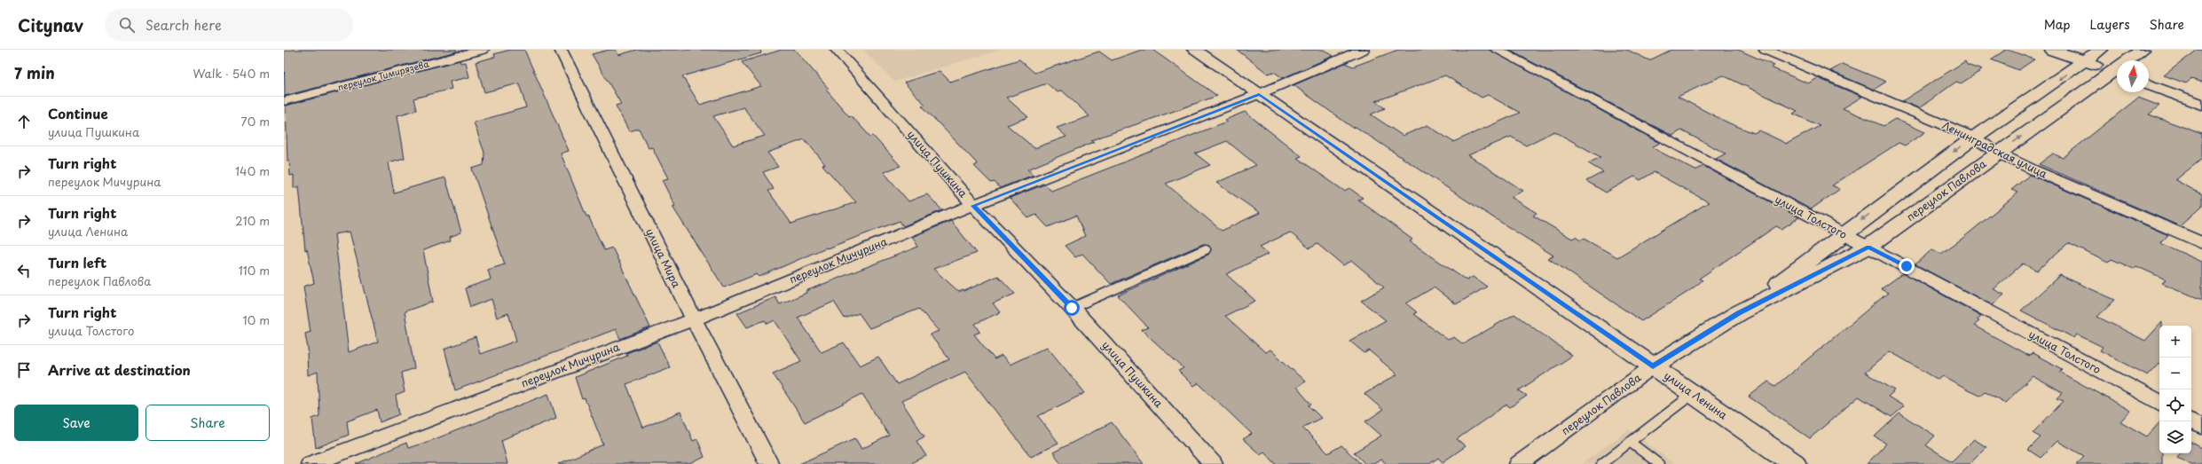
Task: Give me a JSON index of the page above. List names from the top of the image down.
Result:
{
  "streets": {
    "street": [
      "переулок Тимирязева",
      "Ленинградская улица",
      "улица Пушкина",
      "переулок Павлова",
      "улица Толстого",
      "улица Мира",
      "переулок Мичурина",
      "улица Ленина"
    ]
  },
  "crossings": [
    ["Ленинградская улица", "переулок Павлова"],
    ["улица Пушкина", "переулок Мичурина"],
    ["переулок Павлова", "улица Толстого"],
    ["переулок Павлова", "улица Ленина"],
    ["улица Мира", "переулок Мичурина"],
    ["переулок Мичурина", "улица Ленина"]
  ],
  "north": "top",
  "page": {
    "header": "Citynav",
    "search": "Search here",
    "nav": ["Map", "Layers", "Share"],
    "heading": ["7 min", "Walk · 540 m"],
    "list": [
      ["Continue", "улица Пушкина", "70 m"],
      ["Turn right", "переулок Мичурина", "140 m"],
      ["Turn right", "улица Ленина", "210 m"],
      ["Turn left", "переулок Павлова", "110 m"],
      ["Turn right", "улица Толстого", "10 m"],
      "Arrive at destination"
    ],
    "map_buttons": ["+", "−"],
    "buttons": ["Save", "Share"]
  }
}
